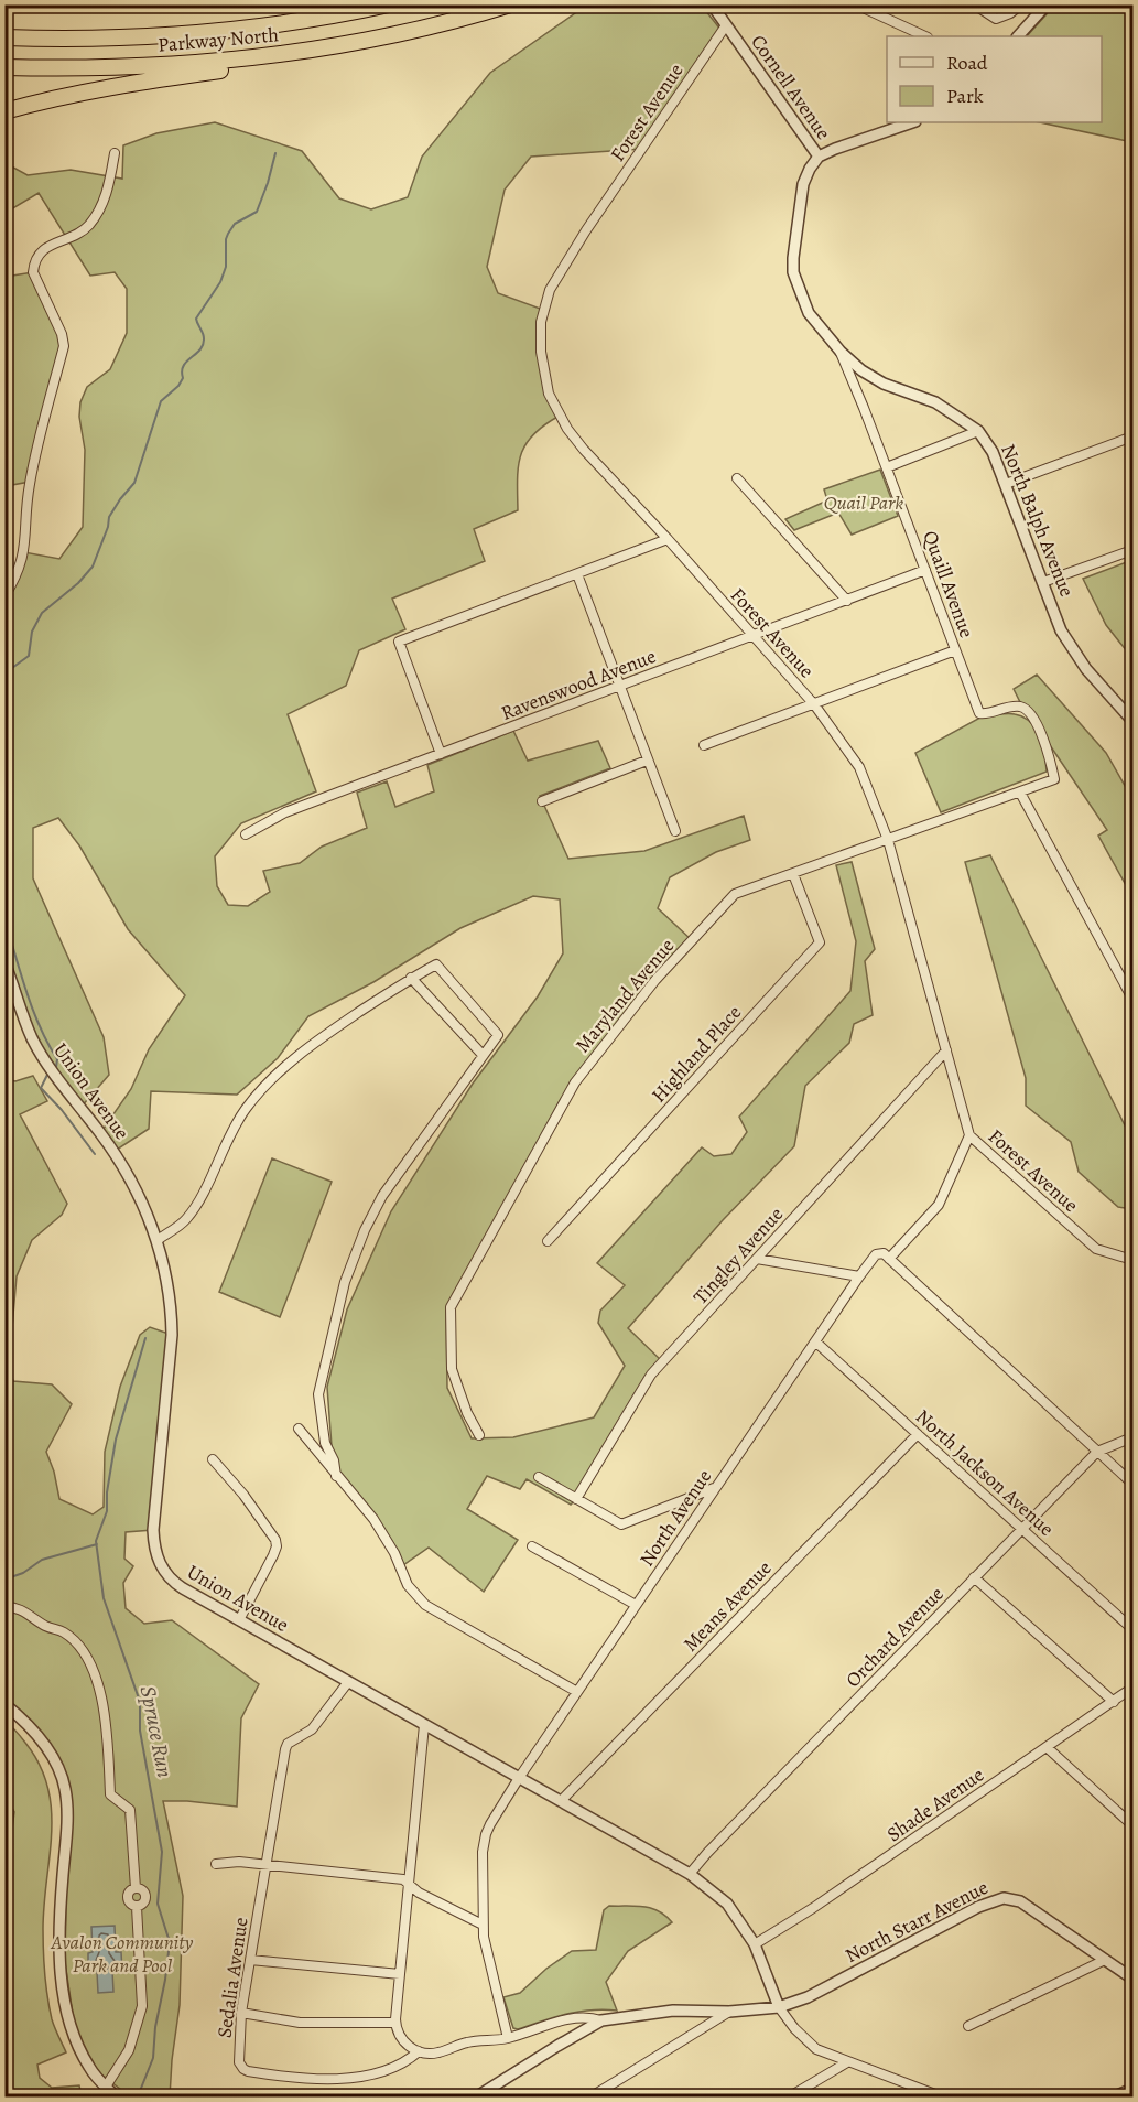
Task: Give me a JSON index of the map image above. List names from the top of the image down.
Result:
{
  "streets": {
    "highway": ["Parkway North"],
    "street": [
      "Cornell Avenue",
      "Forest Avenue",
      "North Balph Avenue",
      "Quaill Avenue",
      "Ravenswood Avenue",
      "Maryland Avenue",
      "Highland Place",
      "Union Avenue",
      "Tingley Avenue",
      "North Jackson Avenue",
      "North Avenue",
      "Means Avenue",
      "Orchard Avenue",
      "Shade Avenue",
      "North Starr Avenue",
      "Sedalia Avenue"
    ]
  },
  "crossings": [
    ["Cornell Avenue", "Forest Avenue"],
    ["Cornell Avenue", "North Balph Avenue"],
    ["Forest Avenue", "Ravenswood Avenue"],
    ["Forest Avenue", "Maryland Avenue"],
    ["Forest Avenue", "Tingley Avenue"],
    ["North Balph Avenue", "Quaill Avenue"],
    ["Quaill Avenue", "Ravenswood Avenue"],
    ["Quaill Avenue", "Maryland Avenue"],
    ["Maryland Avenue", "Highland Place"],
    ["Union Avenue", "North Avenue"],
    ["Union Avenue", "Means Avenue"],
    ["Union Avenue", "Orchard Avenue"],
    ["Union Avenue", "Shade Avenue"],
    ["Union Avenue", "North Starr Avenue"],
    ["Union Avenue", "Sedalia Avenue"],
    ["North Jackson Avenue", "North Avenue"],
    ["North Jackson Avenue", "Means Avenue"],
    ["North Jackson Avenue", "Orchard Avenue"],
    ["North Avenue", "Sedalia Avenue"],
    ["North Starr Avenue", "Sedalia Avenue"]
  ],
  "water": ["Spruce Run"],
  "parks": ["Quail Park", "Avalon Community Park and Pool"],
  "legend": ["Road", "Park"]
}
